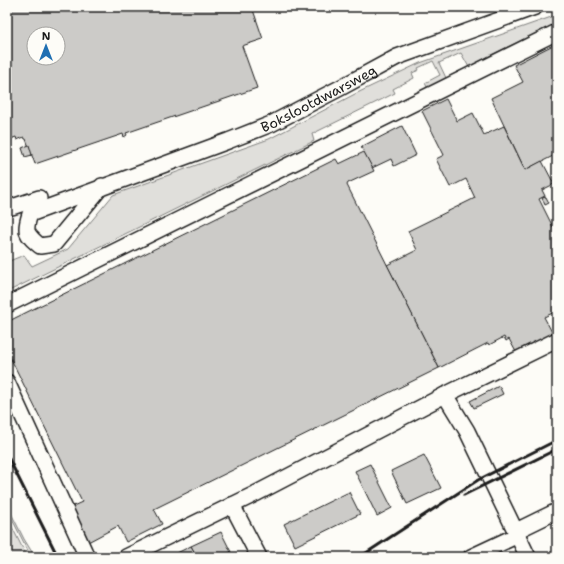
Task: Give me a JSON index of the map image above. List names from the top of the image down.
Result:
{
  "streets": {
    "street": ["Bokslootdwarsweg"]
  },
  "north": "top"
}
